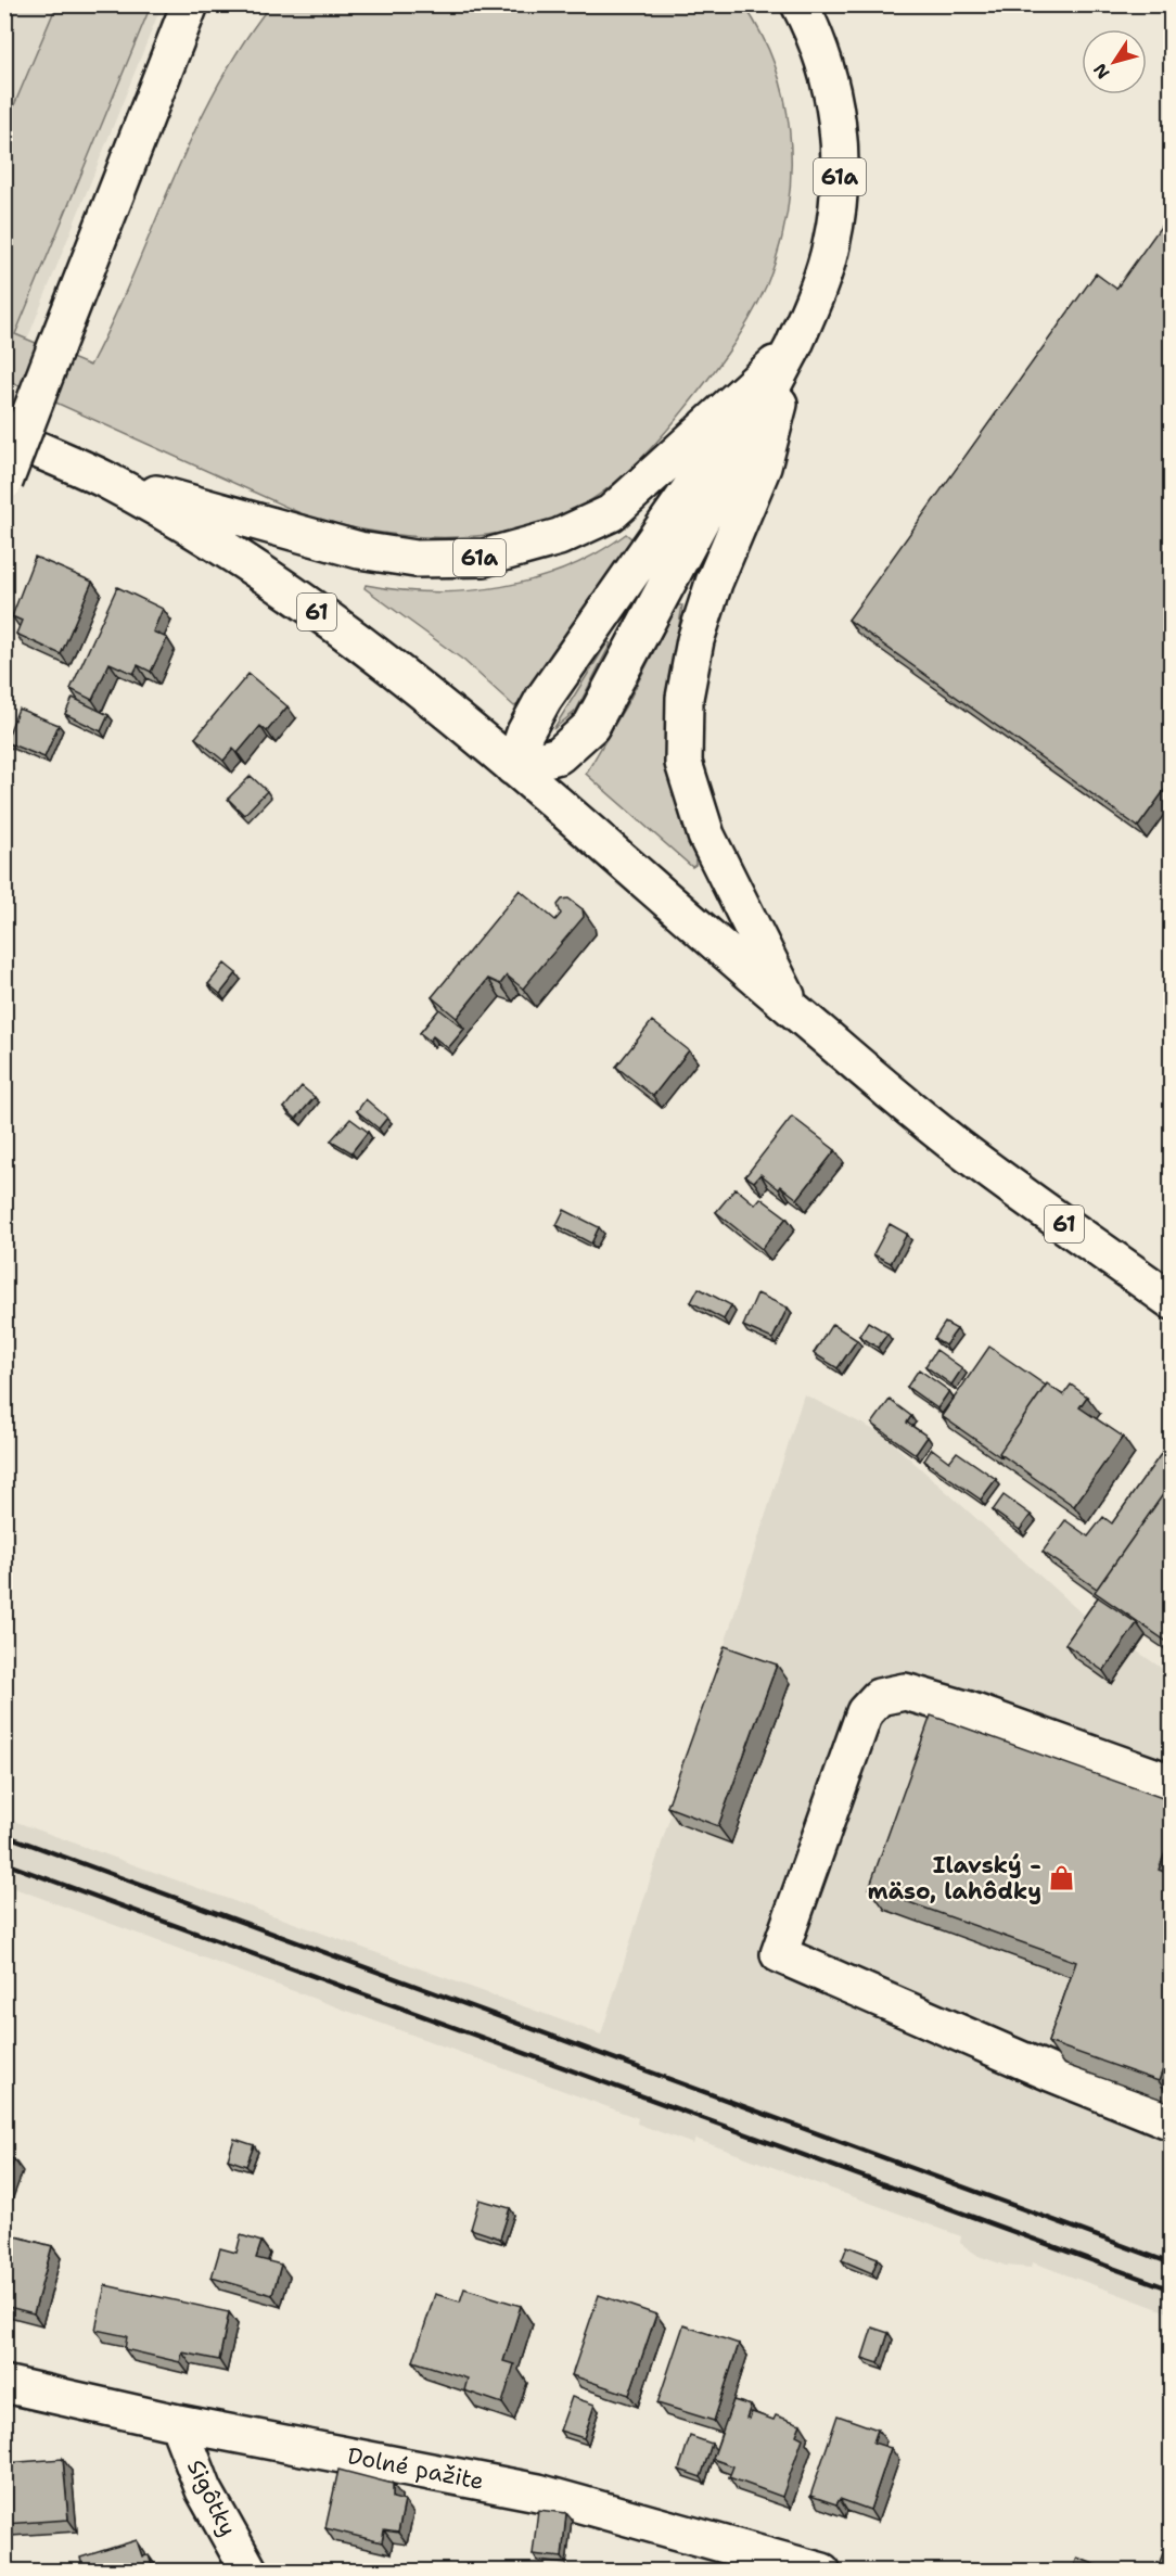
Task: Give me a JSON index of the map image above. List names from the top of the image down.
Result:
{
  "streets": {
    "main road": [
      "61a",
      "61",
      "Dolné pažite",
      "Sigôtky"
    ]
  },
  "crossings": [
    ["61a", "61"],
    ["Dolné pažite", "Sigôtky"]
  ],
  "places": {
    "shop": ["Ilavský - mäso, lahôdky"]
  },
  "north": "bottom left"
}
